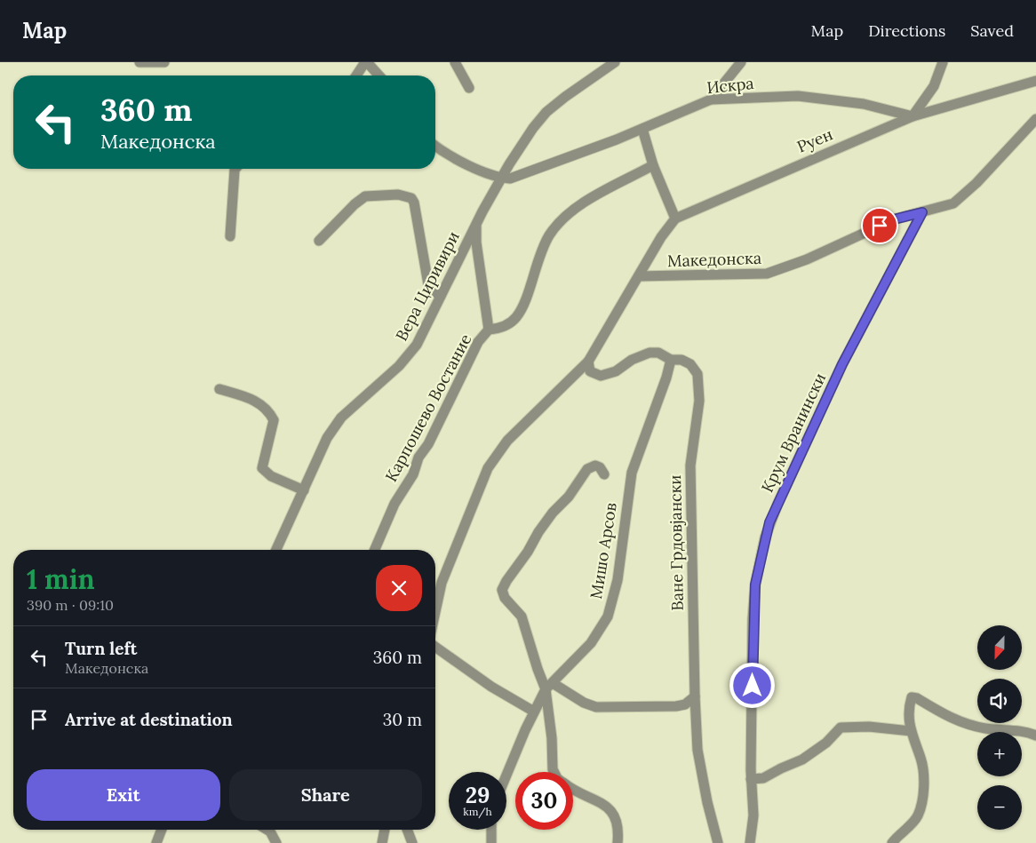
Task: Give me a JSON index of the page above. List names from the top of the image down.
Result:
{
  "streets": {
    "street": [
      "Искра",
      "Руен",
      "Македонска",
      "Вера Циривири",
      "Карпошево Востание",
      "Крум Вранински",
      "Ване Грдовјански",
      "Мишо Арсов"
    ]
  },
  "crossings": [
    ["Искра", "Руен"],
    ["Искра", "Вера Циривири"],
    ["Руен", "Македонска"],
    ["Руен", "Ване Грдовјански"],
    ["Македонска", "Крум Вранински"],
    ["Ване Грдовјански", "Мишо Арсов"]
  ],
  "north": "bottom",
  "page": {
    "header": "Map",
    "nav": ["Map", "Directions", "Saved"],
    "turn": ["360 m", "Македонска"],
    "heading": ["1 min", "390 m · 09:10"],
    "map_buttons": ["+", "−"],
    "list": [
      {
        "name": "Turn left",
        "note": "Македонска",
        "value": "360 m"
      },
      {
        "name": "Arrive at destination",
        "value": "30 m"
      }
    ],
    "buttons": ["Exit", "Share"],
    "speed": "29 km/h",
    "limit": "30"
  }
}
